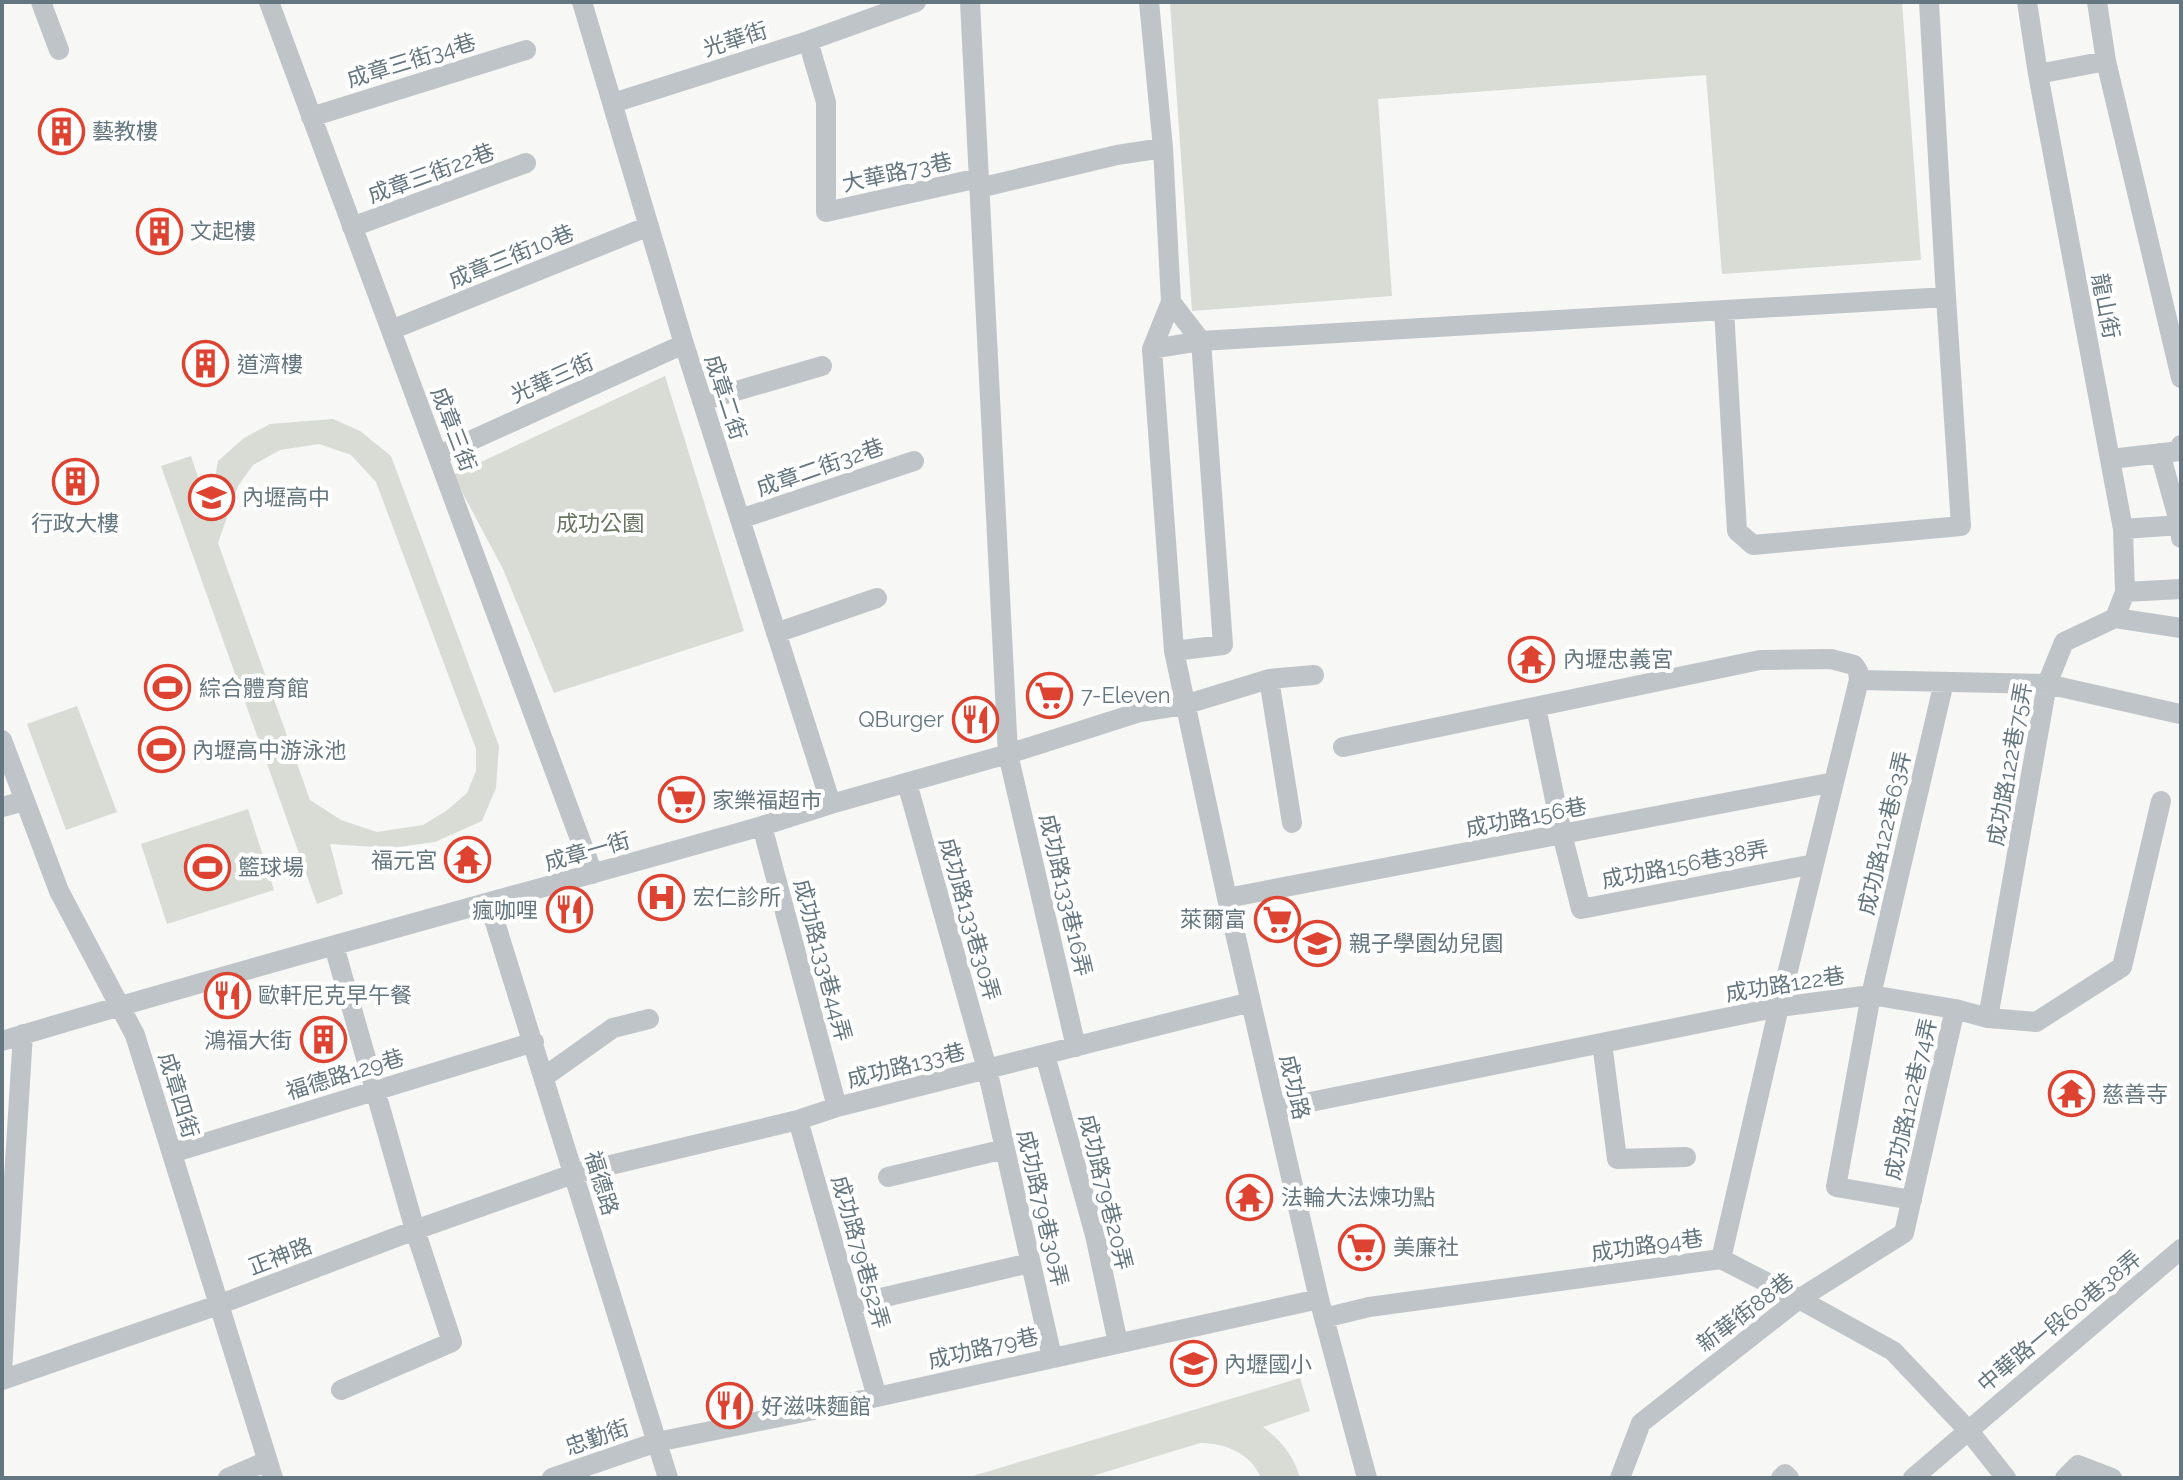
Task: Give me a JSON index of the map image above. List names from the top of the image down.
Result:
{
  "streets": {
    "street": [
      "光華街",
      "成章三街34巷",
      "大華路73巷",
      "成章三街22巷",
      "成章三街10巷",
      "龍山街",
      "光華三街",
      "成章二街",
      "成章三街",
      "成章二街32巷",
      "成功路122巷75弄",
      "成功路156巷",
      "成功路122巷63弄",
      "成章一街",
      "成功路156巷38弄",
      "成功路133巷16弄",
      "成功路133巷30弄",
      "成功路133巷44弄",
      "成功路122巷",
      "成功路133巷",
      "福德路129巷",
      "成功路",
      "成章四街",
      "成功路122巷74弄",
      "福德路",
      "成功路79巷20弄",
      "成功路79巷30弄",
      "成功路94巷",
      "成功路79巷52弄",
      "正神路",
      "新華街88巷",
      "中華路一段60巷38弄",
      "成功路79巷",
      "忠勤街"
    ]
  },
  "crossings": [
    ["光華街", "大華路73巷"],
    ["光華街", "成章二街"],
    ["成章三街34巷", "成章三街"],
    ["大華路73巷", "成功路133巷16弄"],
    ["成章三街22巷", "成章三街"],
    ["成章三街10巷", "成章二街"],
    ["成章三街10巷", "成章三街"],
    ["龍山街", "成功路122巷75弄"],
    ["光華三街", "成章二街"],
    ["光華三街", "成章三街"],
    ["成章二街", "成章二街32巷"],
    ["成章二街", "成章一街"],
    ["成章三街", "成章一街"],
    ["成功路122巷75弄", "成功路122巷"],
    ["成功路156巷", "成功路156巷38弄"],
    ["成功路156巷", "成功路"],
    ["成功路156巷", "成功路94巷"],
    ["成功路122巷63弄", "成功路122巷"],
    ["成功路122巷63弄", "成功路122巷74弄"],
    ["成功路122巷63弄", "新華街88巷"],
    ["成章一街", "成功路133巷16弄"],
    ["成章一街", "成功路133巷30弄"],
    ["成章一街", "成功路133巷44弄"],
    ["成章一街", "成功路"],
    ["成章一街", "成章四街"],
    ["成章一街", "福德路"],
    ["成功路156巷38弄", "成功路94巷"],
    ["成功路133巷16弄", "成功路133巷"],
    ["成功路133巷30弄", "成功路133巷"],
    ["成功路133巷30弄", "成功路79巷30弄"],
    ["成功路133巷44弄", "成功路133巷"],
    ["成功路122巷", "成功路"],
    ["成功路122巷", "成功路122巷74弄"],
    ["成功路122巷", "成功路94巷"],
    ["成功路133巷", "成功路"],
    ["成功路133巷", "福德路"],
    ["成功路133巷", "成功路79巷20弄"],
    ["成功路133巷", "成功路79巷30弄"],
    ["成功路133巷", "成功路79巷52弄"],
    ["成功路133巷", "正神路"],
    ["福德路129巷", "成章四街"],
    ["福德路129巷", "福德路"],
    ["成功路", "成功路94巷"],
    ["成功路", "成功路79巷"],
    ["成章四街", "正神路"],
    ["成功路122巷74弄", "新華街88巷"],
    ["福德路", "正神路"],
    ["福德路", "成功路79巷"],
    ["福德路", "忠勤街"],
    ["成功路79巷20弄", "成功路79巷"],
    ["成功路79巷30弄", "成功路79巷"],
    ["成功路94巷", "成功路79巷"],
    ["成功路79巷52弄", "成功路79巷"],
    ["成功路79巷", "忠勤街"]
  ],
  "parks": ["成功公園"],
  "places": {
    "building": [
      "藝教樓",
      "文起樓",
      "道濟樓",
      "行政大樓",
      "鴻福大街"
    ],
    "school or university": ["內壢高中", "親子學園幼兒園", "內壢國小"],
    "temple": [
      "內壢忠義宮",
      "福元宮",
      "慈善寺",
      "法輪大法煉功點"
    ],
    "sports": ["綜合體育館", "內壢高中游泳池", "籃球場"],
    "supermarket": [
      "7-Eleven",
      "家樂福超市",
      "萊爾富",
      "美廉社"
    ],
    "restaurant": [
      "QBurger",
      "瘋咖哩",
      "歐軒尼克早午餐",
      "好滋味麵館"
    ],
    "hospital": ["宏仁診所"]
  }
}
